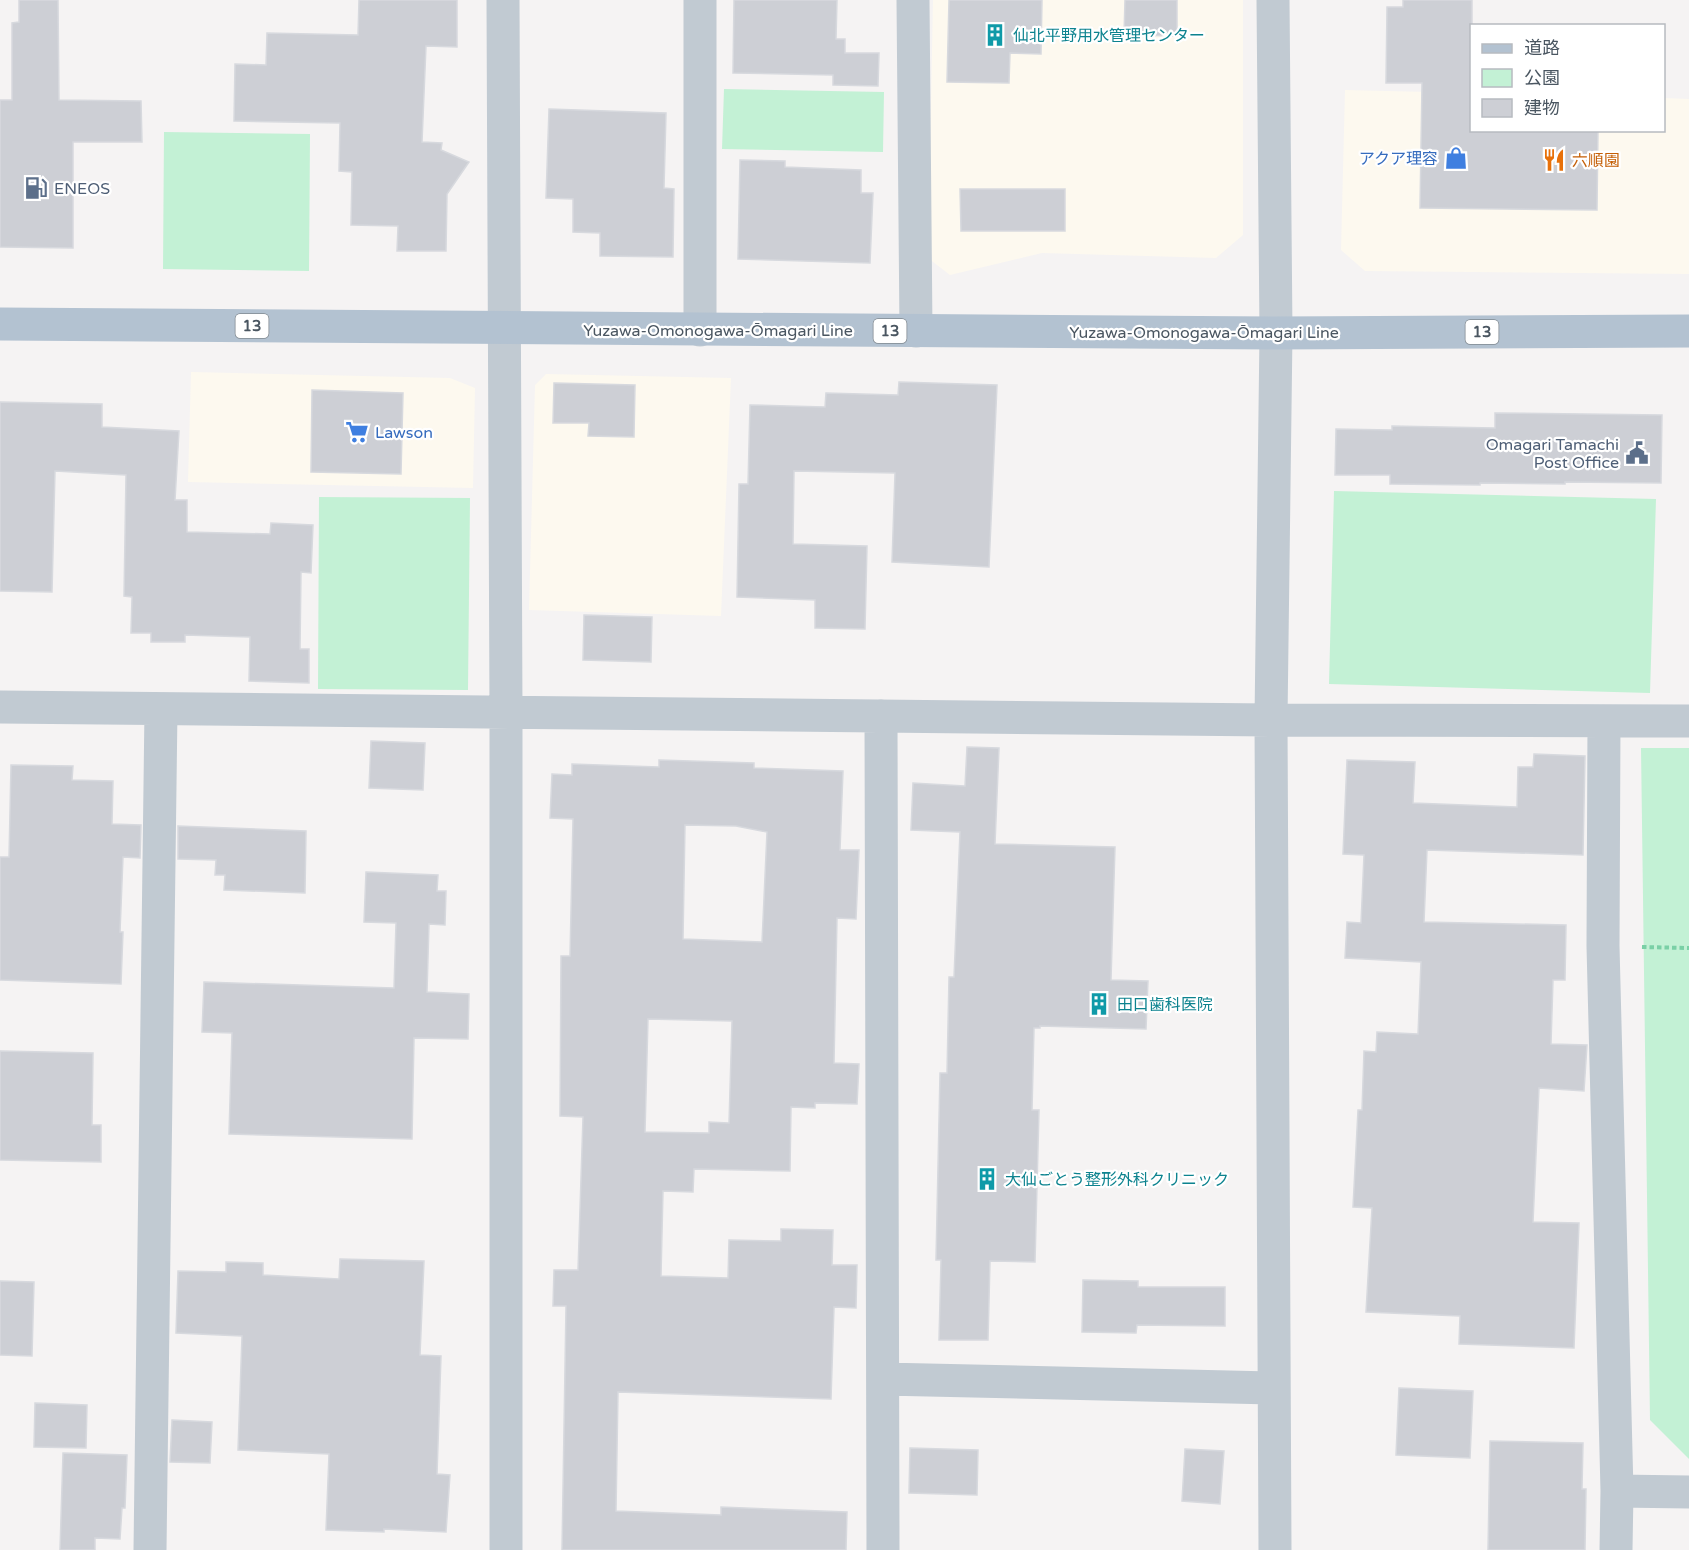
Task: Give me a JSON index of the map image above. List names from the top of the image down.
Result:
{
  "streets": {
    "main road": ["13", "Yuzawa-Omonogawa-Ōmagari Line"]
  },
  "places": {
    "building": ["仙北平野用水管理センター", "田口歯科医院", "大仙ごとう整形外科クリニック"],
    "shop": ["アクア理容"],
    "restaurant": ["六順園"],
    "fuel station": ["ENEOS"],
    "supermarket": ["Lawson"],
    "public building": ["Omagari Tamachi Post Office"]
  },
  "legend": ["道路", "公園", "建物"]
}
